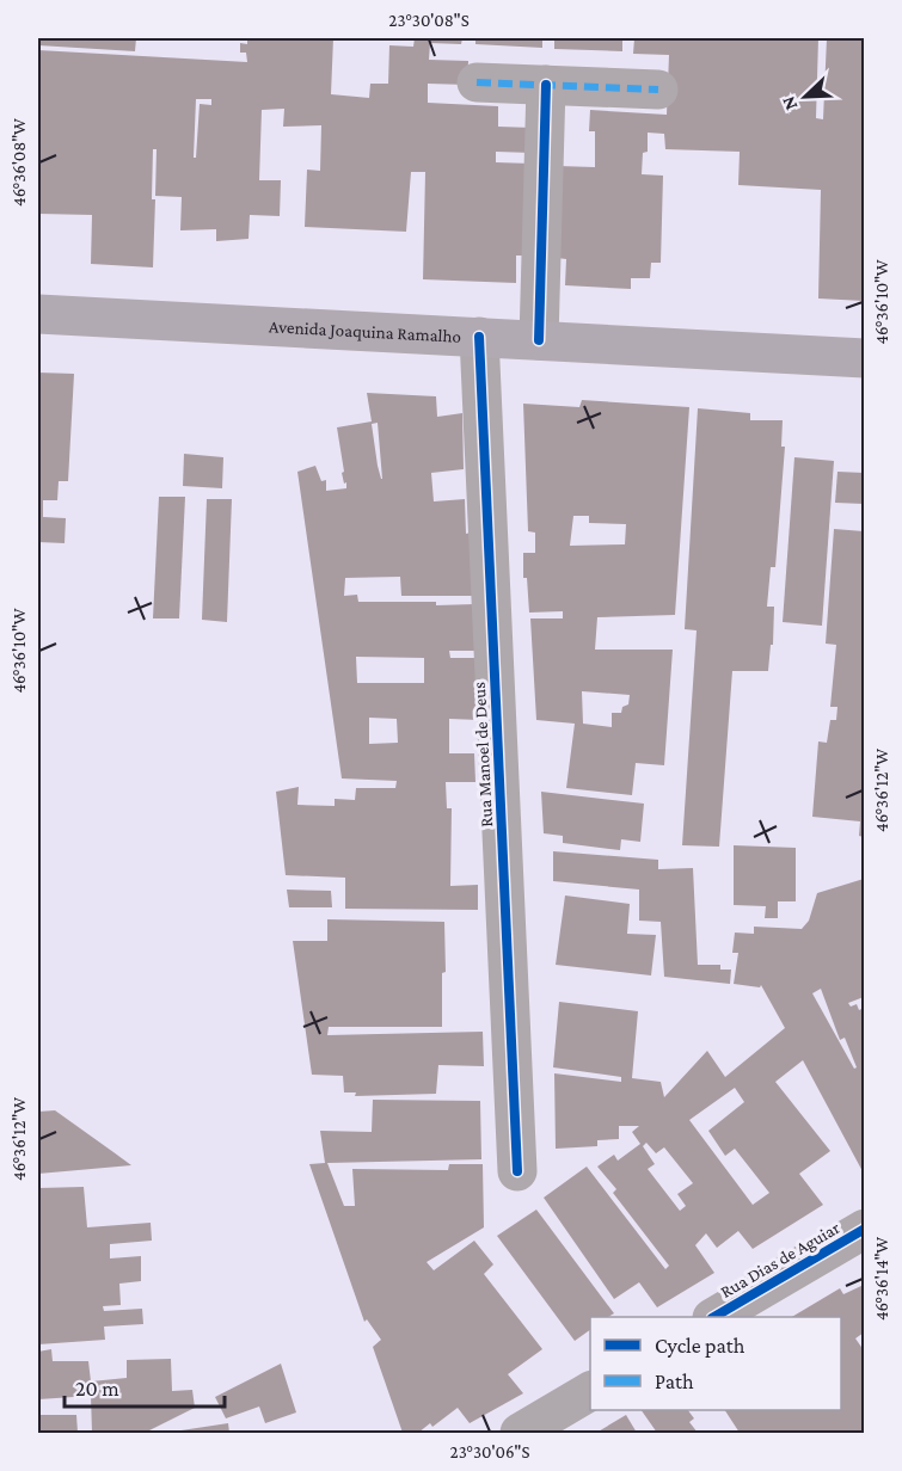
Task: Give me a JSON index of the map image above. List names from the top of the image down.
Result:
{
  "streets": {
    "main road": ["Avenida Joaquina Ramalho"],
    "street": ["Rua Manoel de Deus", "Rua Dias de Aguiar"]
  },
  "crossings": [
    ["Avenida Joaquina Ramalho", "Rua Manoel de Deus"]
  ],
  "legend": ["Cycle path", "Path"],
  "scale_bar": "20 m",
  "north": "bottom left",
  "coordinates": [
    "23°30'08\"S",
    "46°36'08\"W",
    "46°36'10\"W",
    "46°36'12\"W",
    "46°36'14\"W",
    "23°30'06\"S"
  ]
}
